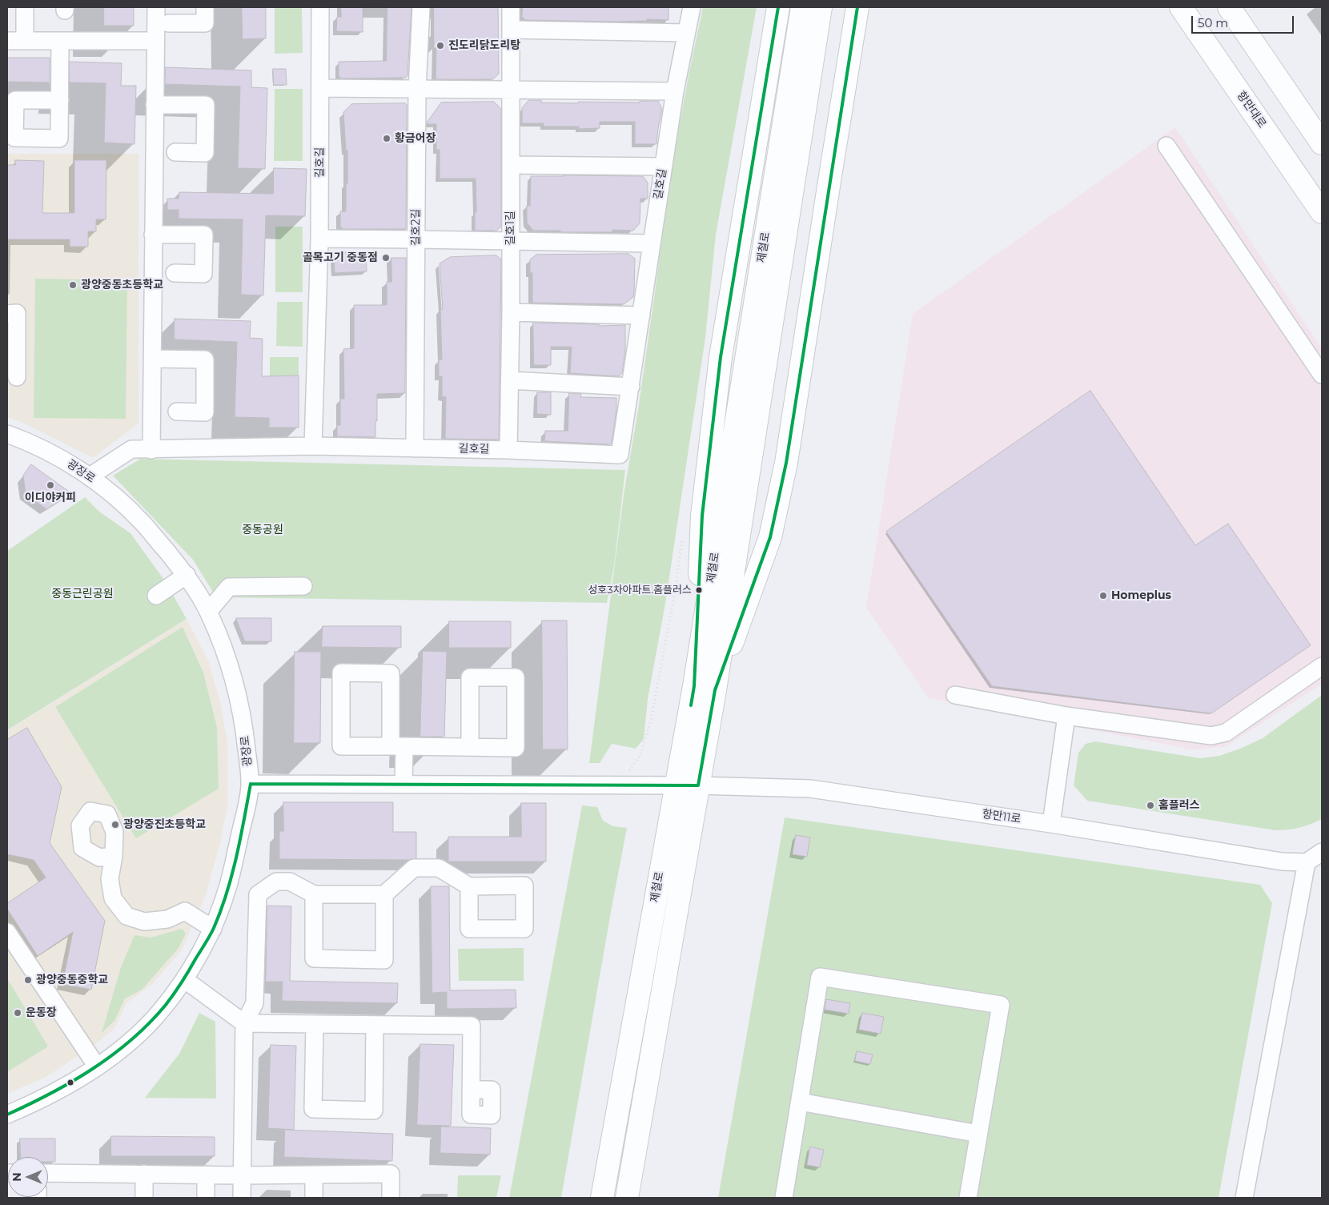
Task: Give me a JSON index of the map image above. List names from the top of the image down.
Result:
{
  "streets": {
    "main road": ["항만대로", "제철로"],
    "street": [
      "길호길",
      "길호2길",
      "길호1길",
      "광장로",
      "항만11로"
    ]
  },
  "crossings": [
    ["길호길", "길호2길"],
    ["길호길", "길호1길"],
    ["제철로", "항만11로"],
    ["광장로", "항만11로"]
  ],
  "parks": ["중동공원", "중동근린공원"],
  "places": [
    "진도리닭도리탕",
    "황금어장",
    "골목고기 중동점",
    "광양중동초등학교",
    "이디야커피",
    "성호3차아파트.홈플러스",
    "Homeplus",
    "홈플러스",
    "광양중진초등학교",
    "광양중동중학교",
    "운동장"
  ],
  "scale_bar": "50 m",
  "north": "left"
}
